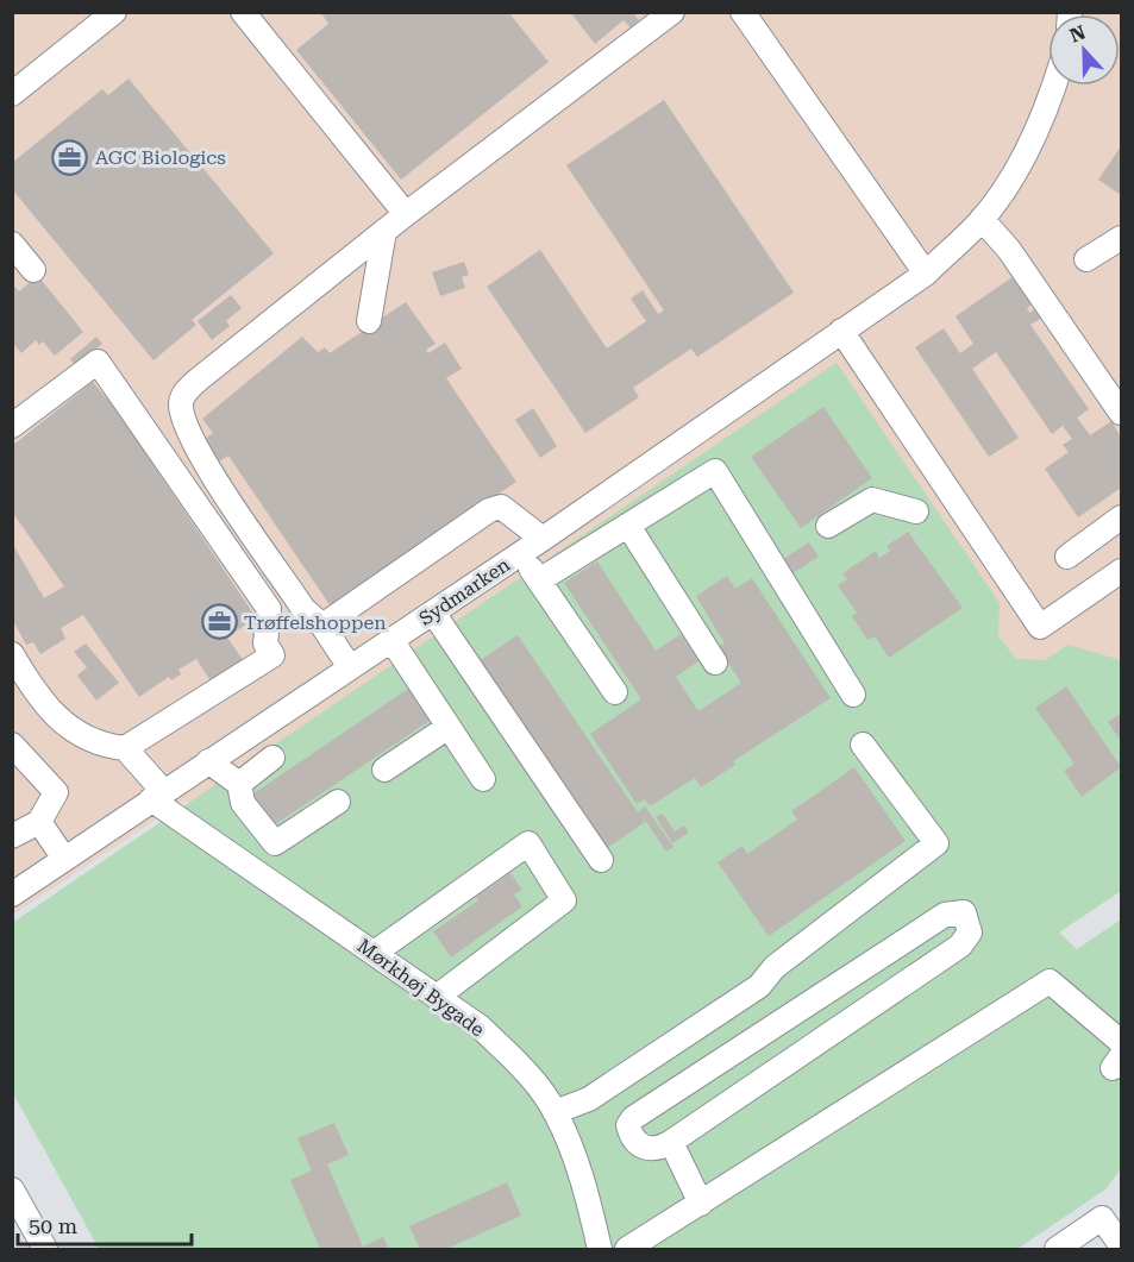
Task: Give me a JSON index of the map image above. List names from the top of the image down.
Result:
{
  "streets": {
    "street": ["Sydmarken", "Mørkhøj Bygade"]
  },
  "crossings": [
    ["Sydmarken", "Mørkhøj Bygade"]
  ],
  "places": {
    "office": ["AGC Biologics", "Trøffelshoppen"]
  },
  "scale_bar": "50 m",
  "north": "top"
}
